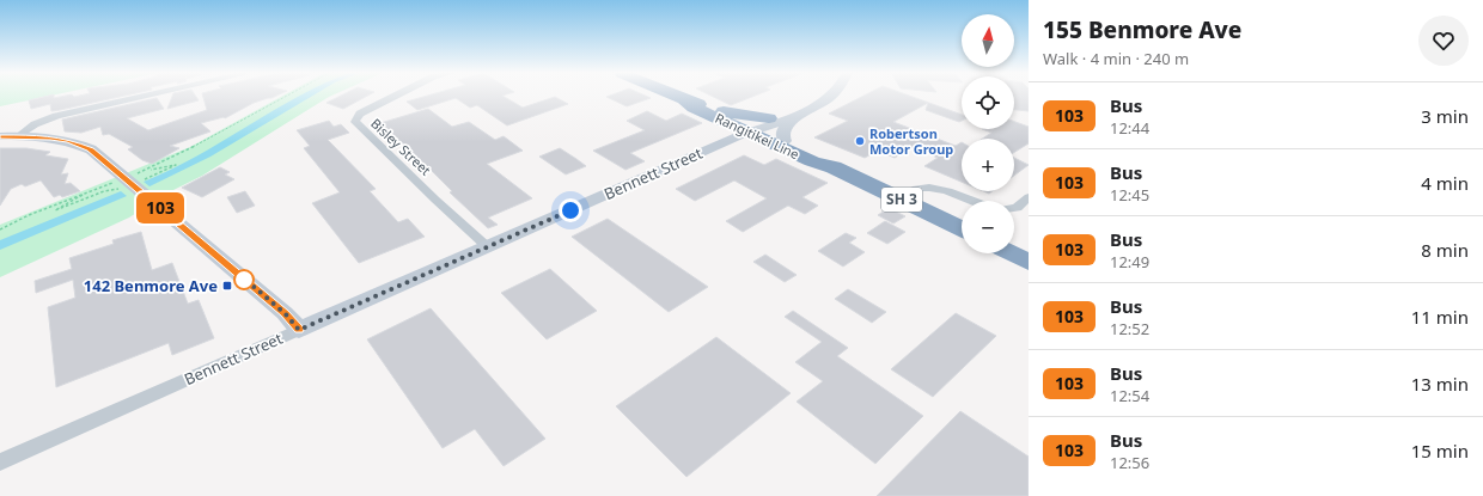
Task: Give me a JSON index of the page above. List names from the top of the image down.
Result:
{
  "streets": {
    "highway": ["Rangitikei Line", "SH 3"],
    "street": ["Bisley Street", "Bennett Street"]
  },
  "crossings": [
    ["Rangitikei Line", "Bennett Street"],
    ["Bisley Street", "Bennett Street"]
  ],
  "places": {
    "other": ["Robertson Motor Group"],
    "transit": ["142 Benmore Ave"]
  },
  "lines": ["bus line 103"],
  "north": "top",
  "page": {
    "on_map": "103",
    "heading": ["155 Benmore Ave", "Walk · 4 min · 240 m"],
    "map_buttons": ["+", "−"],
    "list": [
      {
        "mark": "103",
        "name": "Bus",
        "note": "12:44",
        "value": "3 min"
      },
      {
        "mark": "103",
        "name": "Bus",
        "note": "12:45",
        "value": "4 min"
      },
      {
        "mark": "103",
        "name": "Bus",
        "note": "12:49",
        "value": "8 min"
      },
      {
        "mark": "103",
        "name": "Bus",
        "note": "12:52",
        "value": "11 min"
      },
      {
        "mark": "103",
        "name": "Bus",
        "note": "12:54",
        "value": "13 min"
      },
      {
        "mark": "103",
        "name": "Bus",
        "note": "12:56",
        "value": "15 min"
      }
    ]
  }
}
